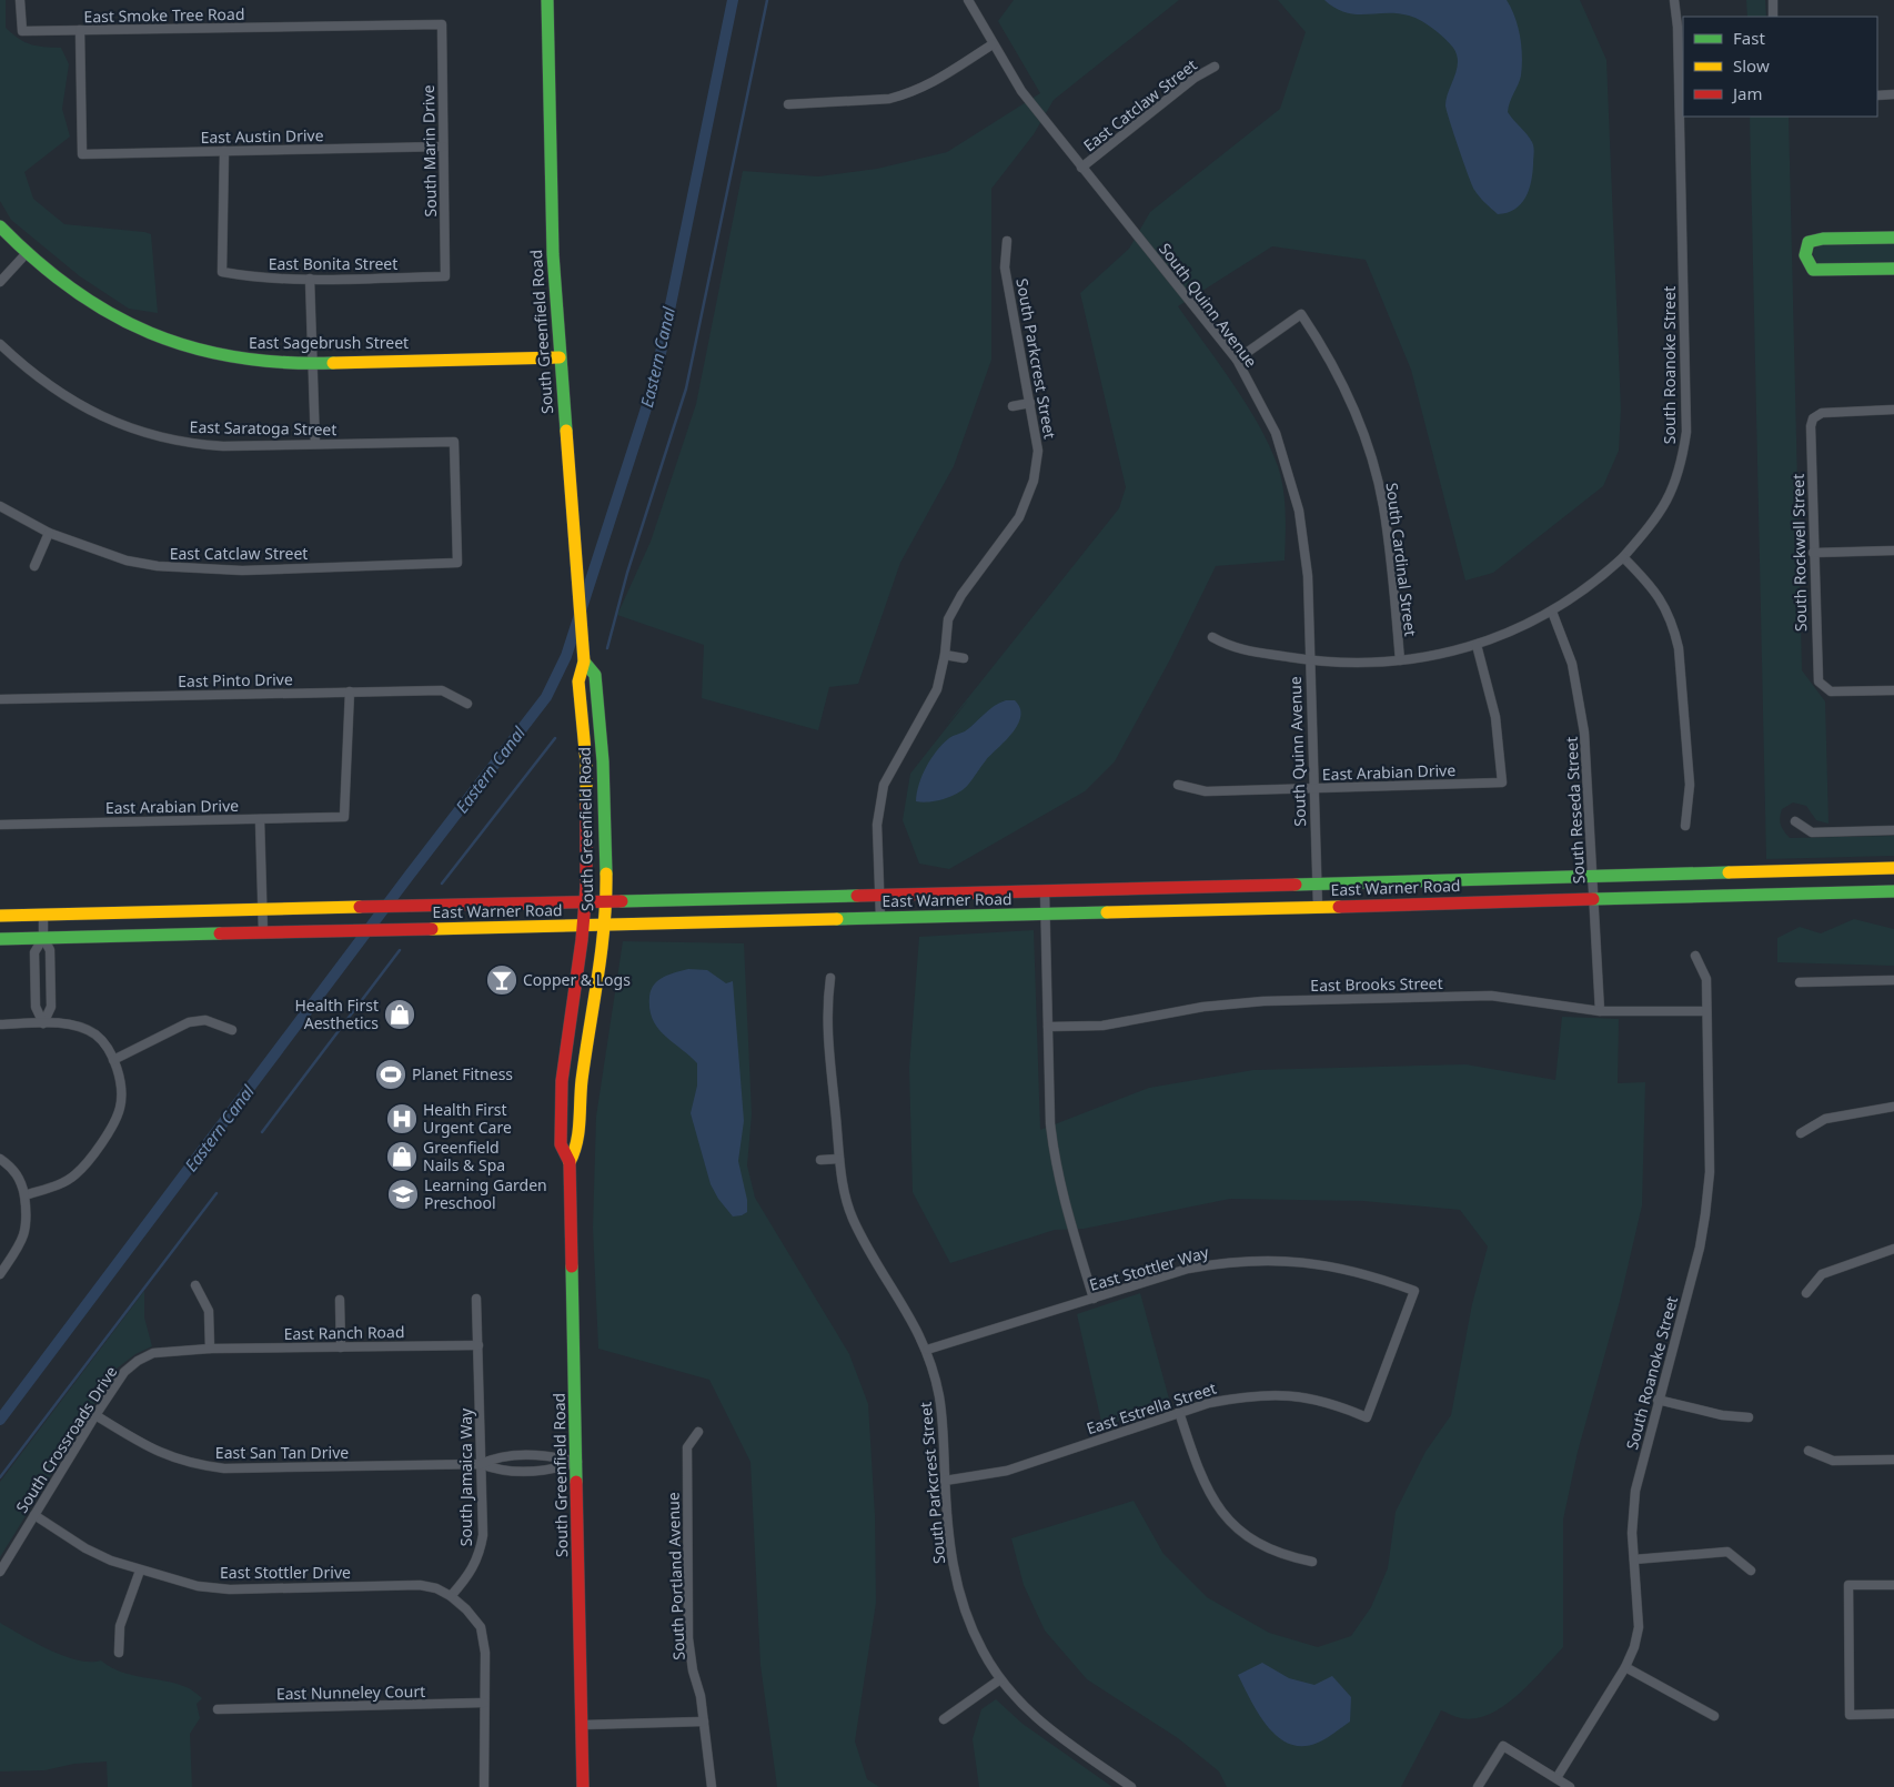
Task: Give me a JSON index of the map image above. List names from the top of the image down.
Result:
{
  "streets": {
    "main road": ["South Greenfield Road", "East Sagebrush Street", "East Warner Road"],
    "street": [
      "East Smoke Tree Road",
      "East Catclaw Street",
      "East Austin Drive",
      "South Marin Drive",
      "East Bonita Street",
      "South Quinn Avenue",
      "South Parkcrest Street",
      "South Roanoke Street",
      "East Saratoga Street",
      "South Rockwell Street",
      "South Cardinal Street",
      "East Pinto Drive",
      "East Arabian Drive",
      "South Reseda Street",
      "East Brooks Street",
      "East Stottler Way",
      "East Ranch Road",
      "East Estrella Street",
      "South Crossroads Drive",
      "East San Tan Drive",
      "South Jamaica Way",
      "East Stottler Drive",
      "South Portland Avenue",
      "East Nunneley Court"
    ]
  },
  "crossings": [
    ["East Smoke Tree Road", "East Austin Drive"],
    ["East Smoke Tree Road", "South Marin Drive"],
    ["East Catclaw Street", "South Quinn Avenue"],
    ["East Catclaw Street", "East Saratoga Street"],
    ["East Austin Drive", "South Marin Drive"],
    ["East Austin Drive", "East Bonita Street"],
    ["South Marin Drive", "East Bonita Street"],
    ["South Quinn Avenue", "South Cardinal Street"],
    ["South Quinn Avenue", "East Arabian Drive"],
    ["South Quinn Avenue", "East Warner Road"],
    ["South Greenfield Road", "East Sagebrush Street"],
    ["South Greenfield Road", "East Warner Road"],
    ["South Greenfield Road", "East San Tan Drive"],
    ["South Parkcrest Street", "East Warner Road"],
    ["South Parkcrest Street", "East Stottler Way"],
    ["South Parkcrest Street", "East Estrella Street"],
    ["South Roanoke Street", "East Brooks Street"],
    ["East Pinto Drive", "East Arabian Drive"],
    ["South Reseda Street", "East Warner Road"],
    ["South Reseda Street", "East Brooks Street"],
    ["East Stottler Way", "East Estrella Street"],
    ["East Ranch Road", "South Crossroads Drive"],
    ["East Ranch Road", "South Jamaica Way"],
    ["South Crossroads Drive", "East San Tan Drive"],
    ["South Crossroads Drive", "East Stottler Drive"],
    ["East San Tan Drive", "South Jamaica Way"],
    ["South Jamaica Way", "East Stottler Drive"]
  ],
  "water": ["Eastern Canal"],
  "places": {
    "bar": ["Copper & Logs"],
    "shop": ["Health First Aesthetics", "Greenfield Nails & Spa"],
    "sports": ["Planet Fitness"],
    "hospital": ["Health First Urgent Care"],
    "school or university": ["Learning Garden Preschool"]
  },
  "legend": ["Fast", "Slow", "Jam"]
}
